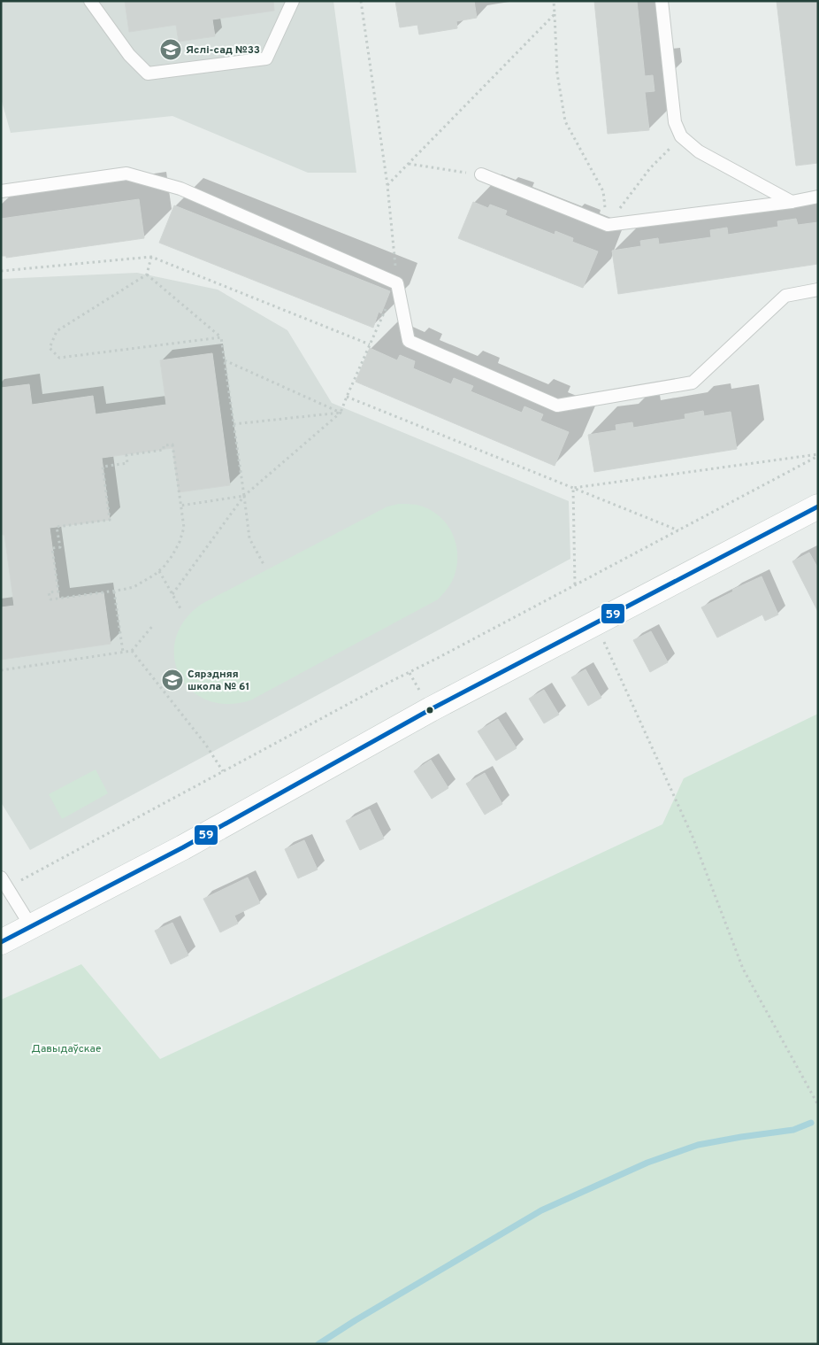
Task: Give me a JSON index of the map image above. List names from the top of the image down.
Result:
{
  "parks": ["Давыдаўскае"],
  "places": {
    "school or university": ["Яслі-сад №33", "Сярэдняя школа № 61"]
  },
  "lines": ["transit line 59"]
}
